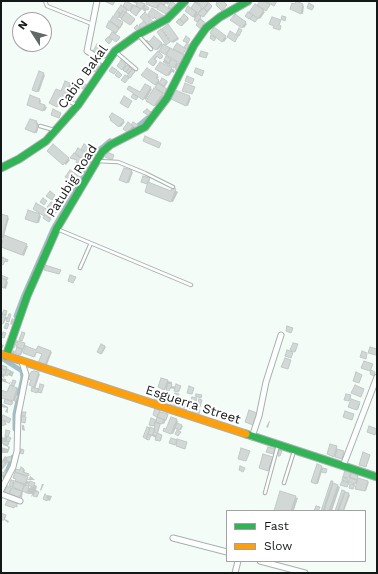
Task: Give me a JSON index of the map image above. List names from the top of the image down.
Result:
{
  "streets": {
    "street": ["Cabio Bakal", "Patubig Road", "Esguerra Street"]
  },
  "crossings": [
    ["Patubig Road", "Esguerra Street"]
  ],
  "legend": ["Fast", "Slow"],
  "north": "top left"
}
